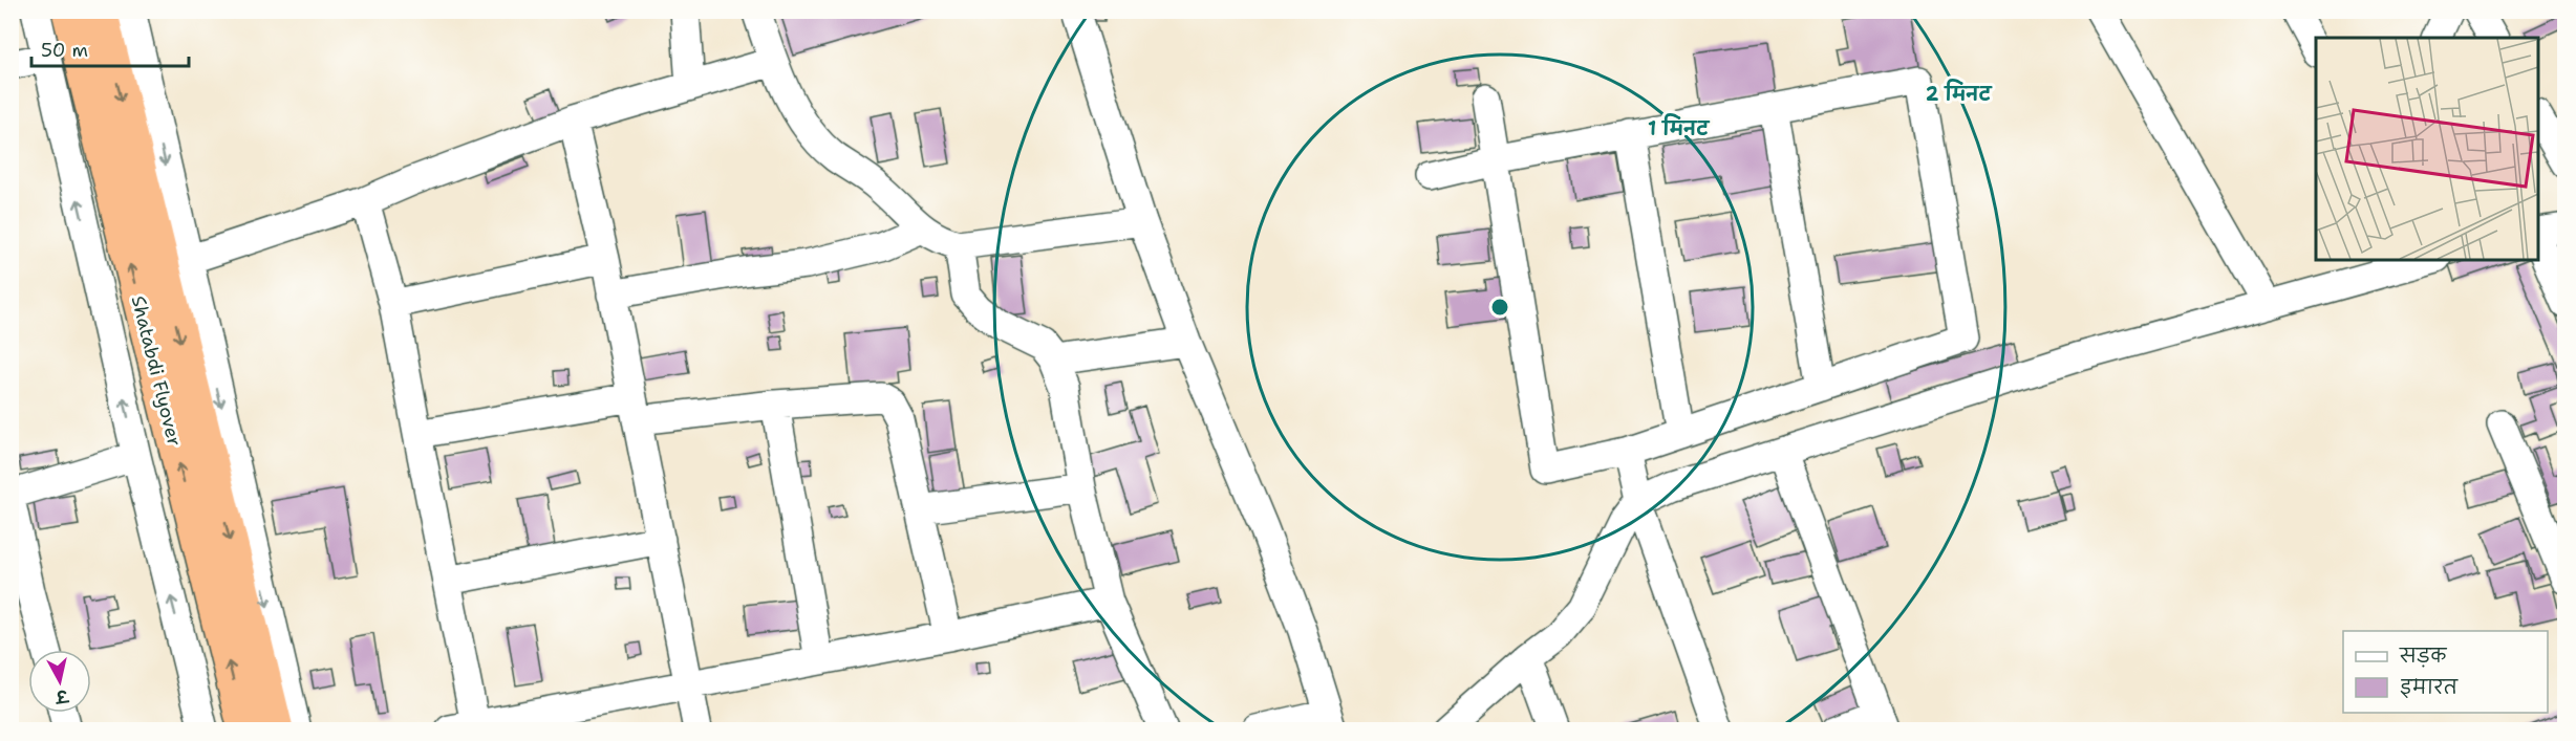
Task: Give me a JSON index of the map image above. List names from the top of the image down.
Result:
{
  "streets": {
    "highway": ["Shatabdi Flyover"]
  },
  "legend": ["सड़क", "इमारत"],
  "scale_bar": "50 m",
  "north": "bottom",
  "rings": ["2 मिनट", "1 मिनट"]
}
